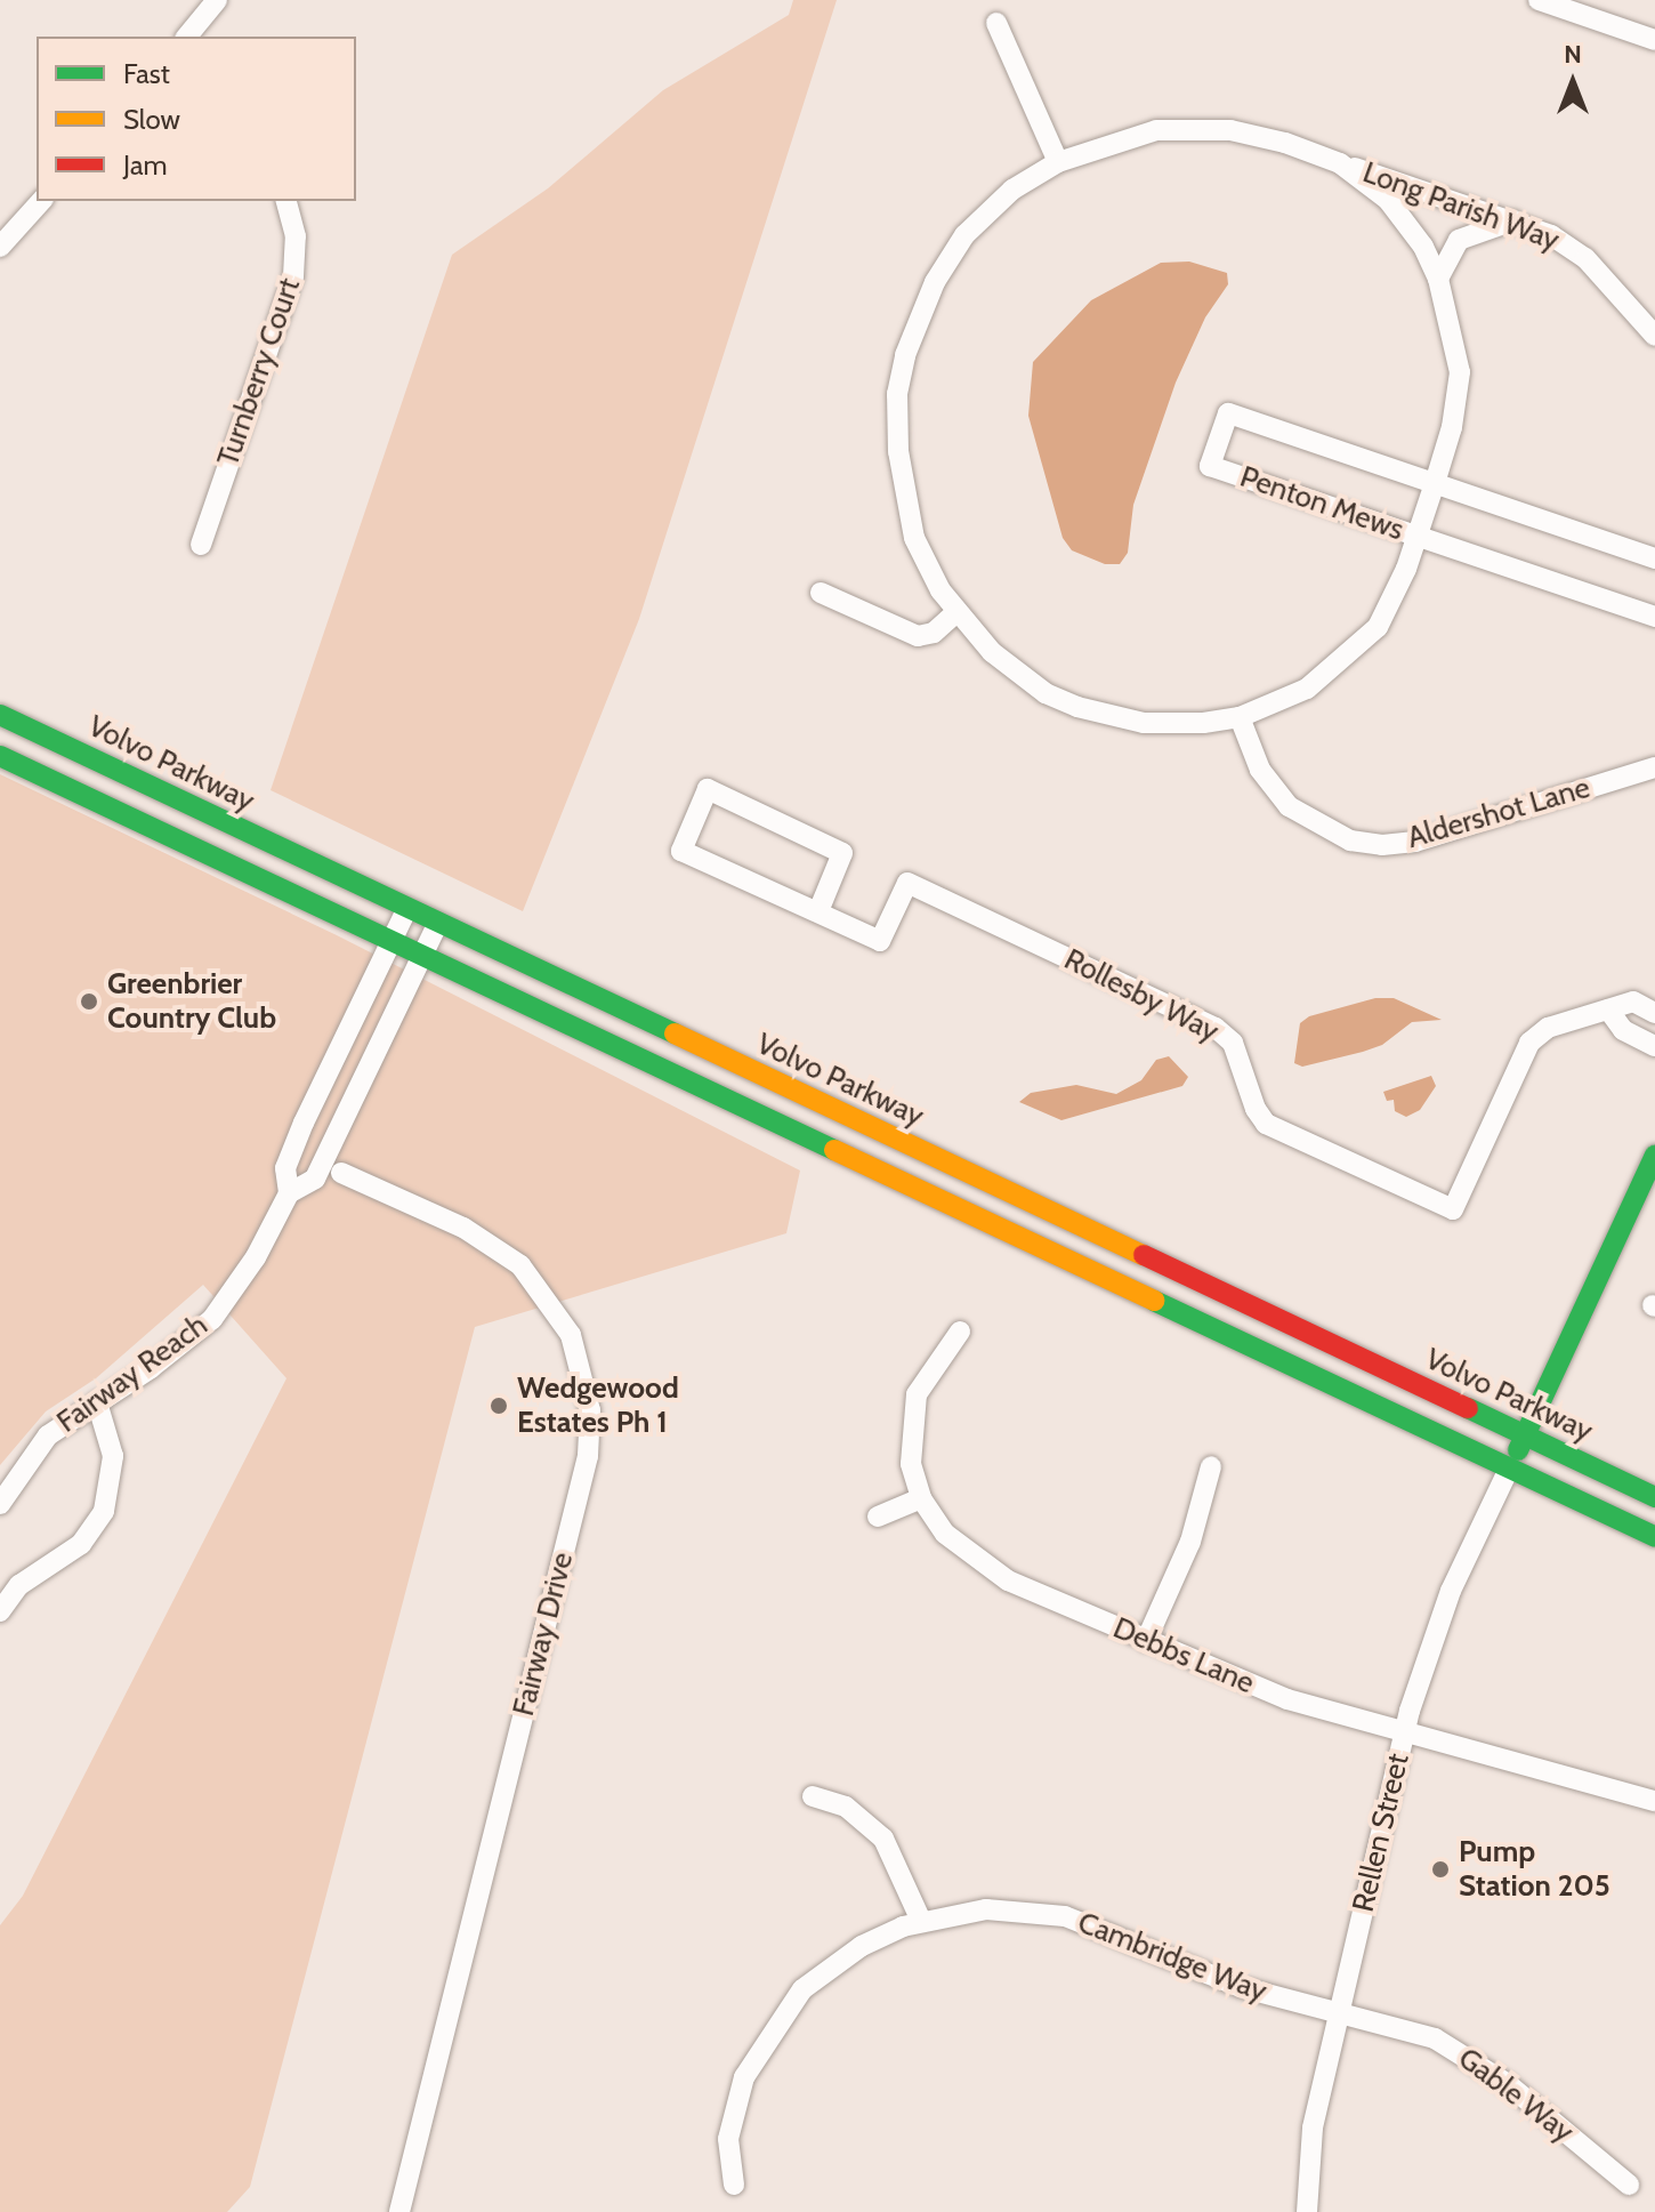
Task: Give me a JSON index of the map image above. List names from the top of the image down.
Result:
{
  "streets": {
    "main road": ["Volvo Parkway"],
    "street": [
      "Long Parish Way",
      "Turnberry Court",
      "Penton Mews",
      "Aldershot Lane",
      "Rollesby Way",
      "Fairway Reach",
      "Fairway Drive",
      "Debbs Lane",
      "Rellen Street",
      "Cambridge Way",
      "Gable Way"
    ]
  },
  "crossings": [
    ["Long Parish Way", "Penton Mews"],
    ["Long Parish Way", "Aldershot Lane"],
    ["Volvo Parkway", "Fairway Reach"],
    ["Debbs Lane", "Rellen Street"],
    ["Rellen Street", "Cambridge Way"],
    ["Rellen Street", "Gable Way"],
    ["Cambridge Way", "Gable Way"]
  ],
  "places": ["Greenbrier Country Club", "Wedgewood Estates Ph 1", "Pump Station 205"],
  "legend": ["Fast", "Slow", "Jam"],
  "north": "top"
}
